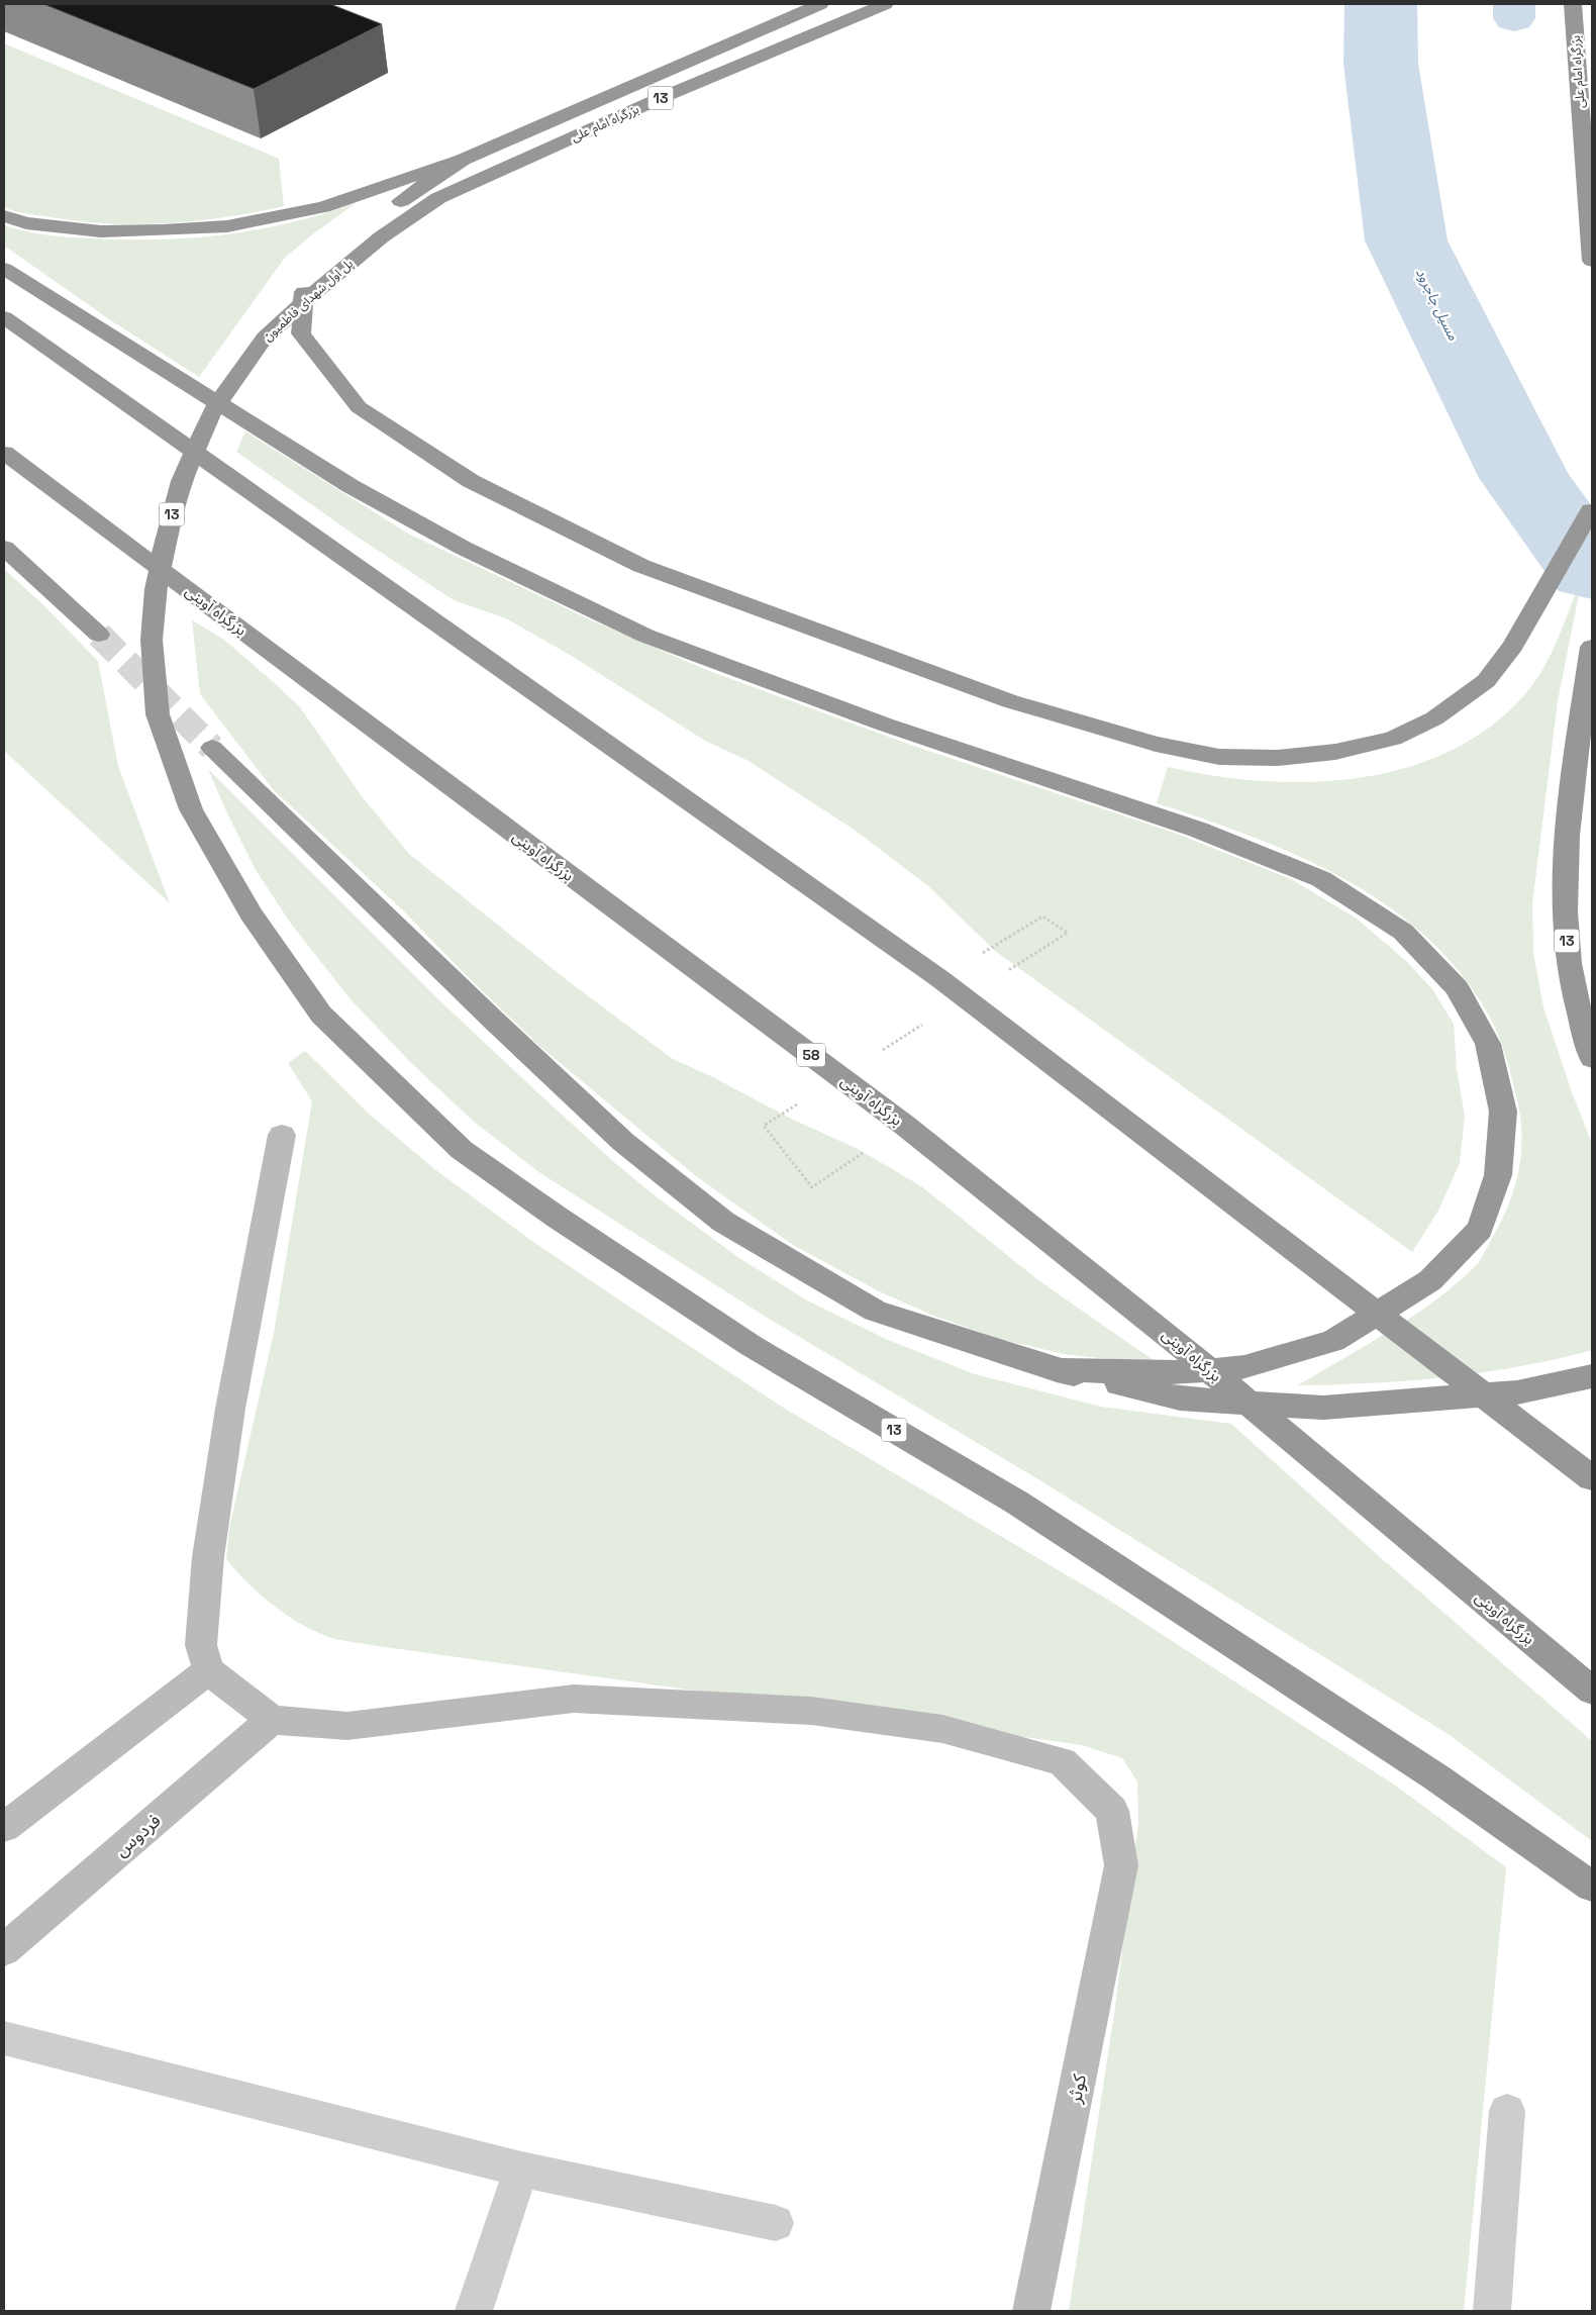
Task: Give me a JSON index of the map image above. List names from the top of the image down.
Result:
{
  "streets": {
    "highway": [
      "بزرگراه امام علی",
      "13",
      "پل اول شهدای فاطمیون",
      "بزرگراه آوینی",
      "58"
    ],
    "main road": ["فردوس", "کوثر"]
  },
  "crossings": [
    ["بزرگراه امام علی", "پل اول شهدای فاطمیون"],
    ["فردوس", "کوثر"]
  ],
  "water": ["مسیل جاجرود"]
}
